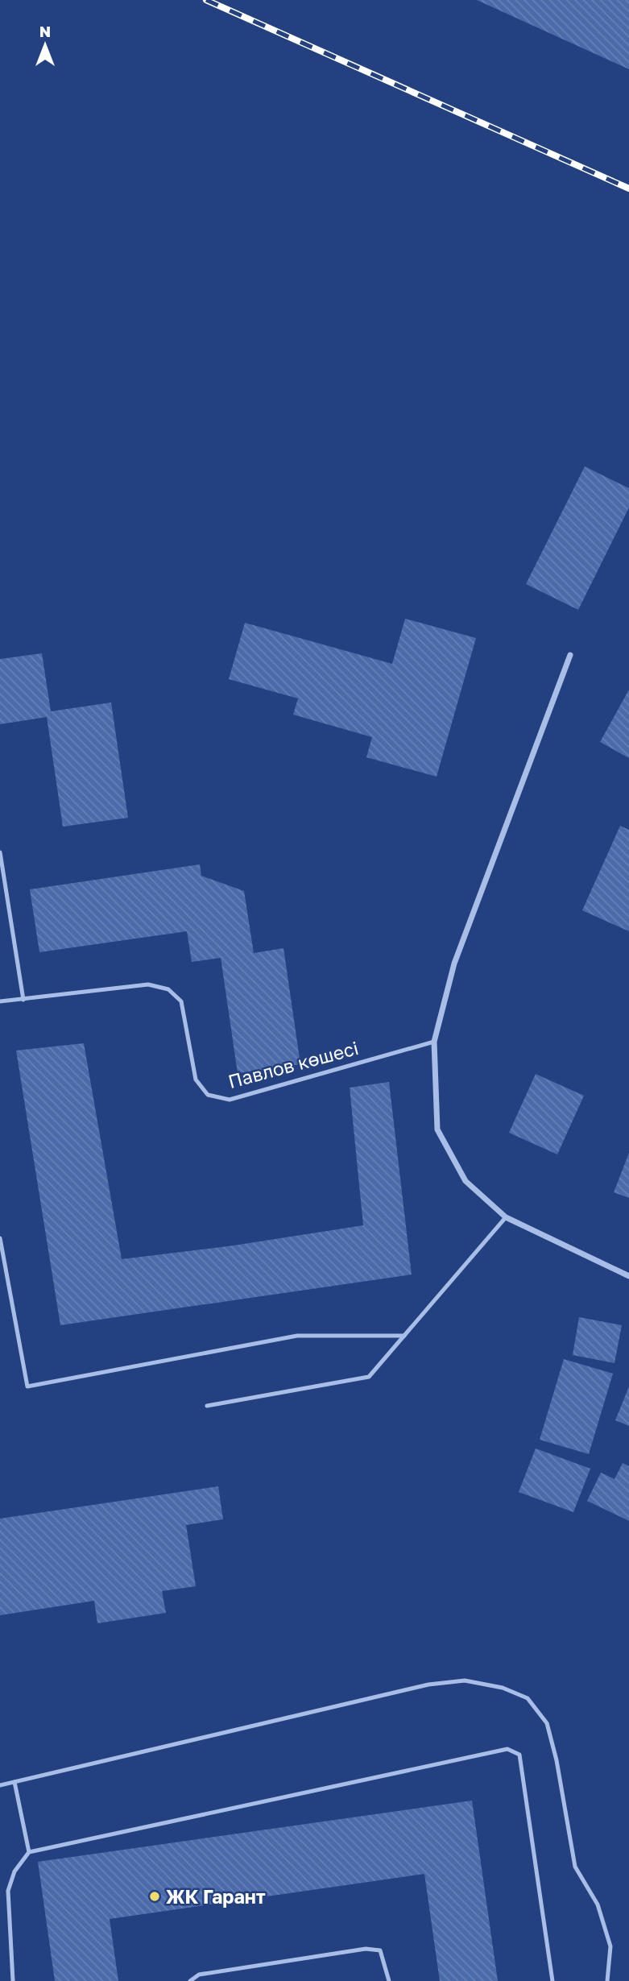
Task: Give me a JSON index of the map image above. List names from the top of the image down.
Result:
{
  "streets": {
    "lane": ["Павлов көшесі"]
  },
  "places": ["ЖК Гарант"],
  "north": "top"
}
